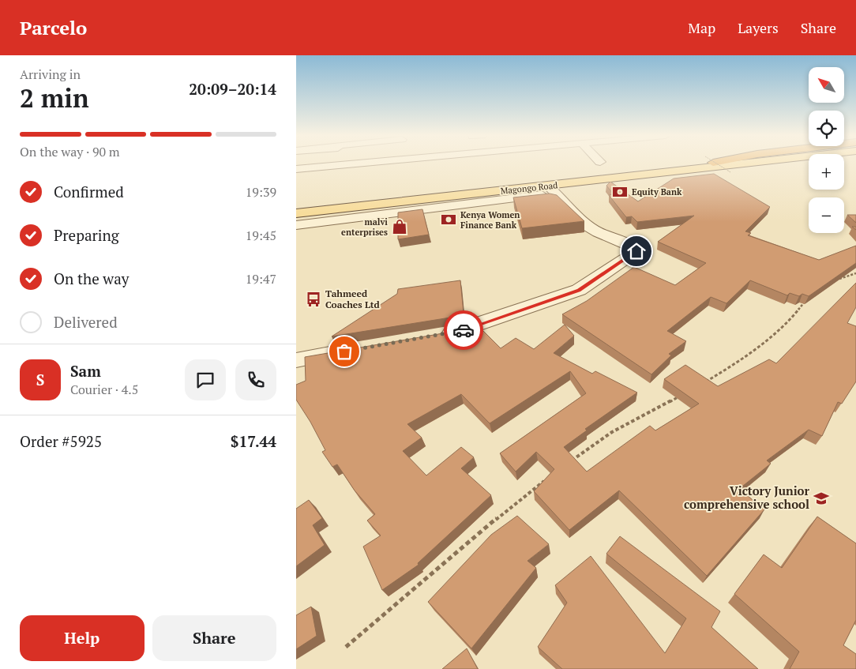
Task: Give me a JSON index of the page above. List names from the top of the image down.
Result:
{
  "streets": {
    "main road": ["Magongo Road"]
  },
  "places": {
    "bank": ["Equity Bank", "Kenya Women Finance Bank"],
    "shop": ["malvi enterprises"],
    "bus stop": ["Tahmeed Coaches Ltd"],
    "school or university": ["Victory Junior comprehensive school"]
  },
  "north": "top left",
  "page": {
    "header": "Parcelo",
    "nav": ["Map", "Layers", "Share"],
    "heading": ["2 min", "Arriving in", "20:09–20:14"],
    "panel": [
      "Sam",
      "Courier · 4.5",
      "Order #5925",
      "$17.44"
    ],
    "map_buttons": ["+", "−"],
    "bar": "On the way · 90 m",
    "list": [
      ["Confirmed", "19:39"],
      ["Preparing", "19:45"],
      ["On the way", "19:47"],
      "Delivered"
    ],
    "round": "S",
    "buttons": ["Help", "Share"]
  }
}
